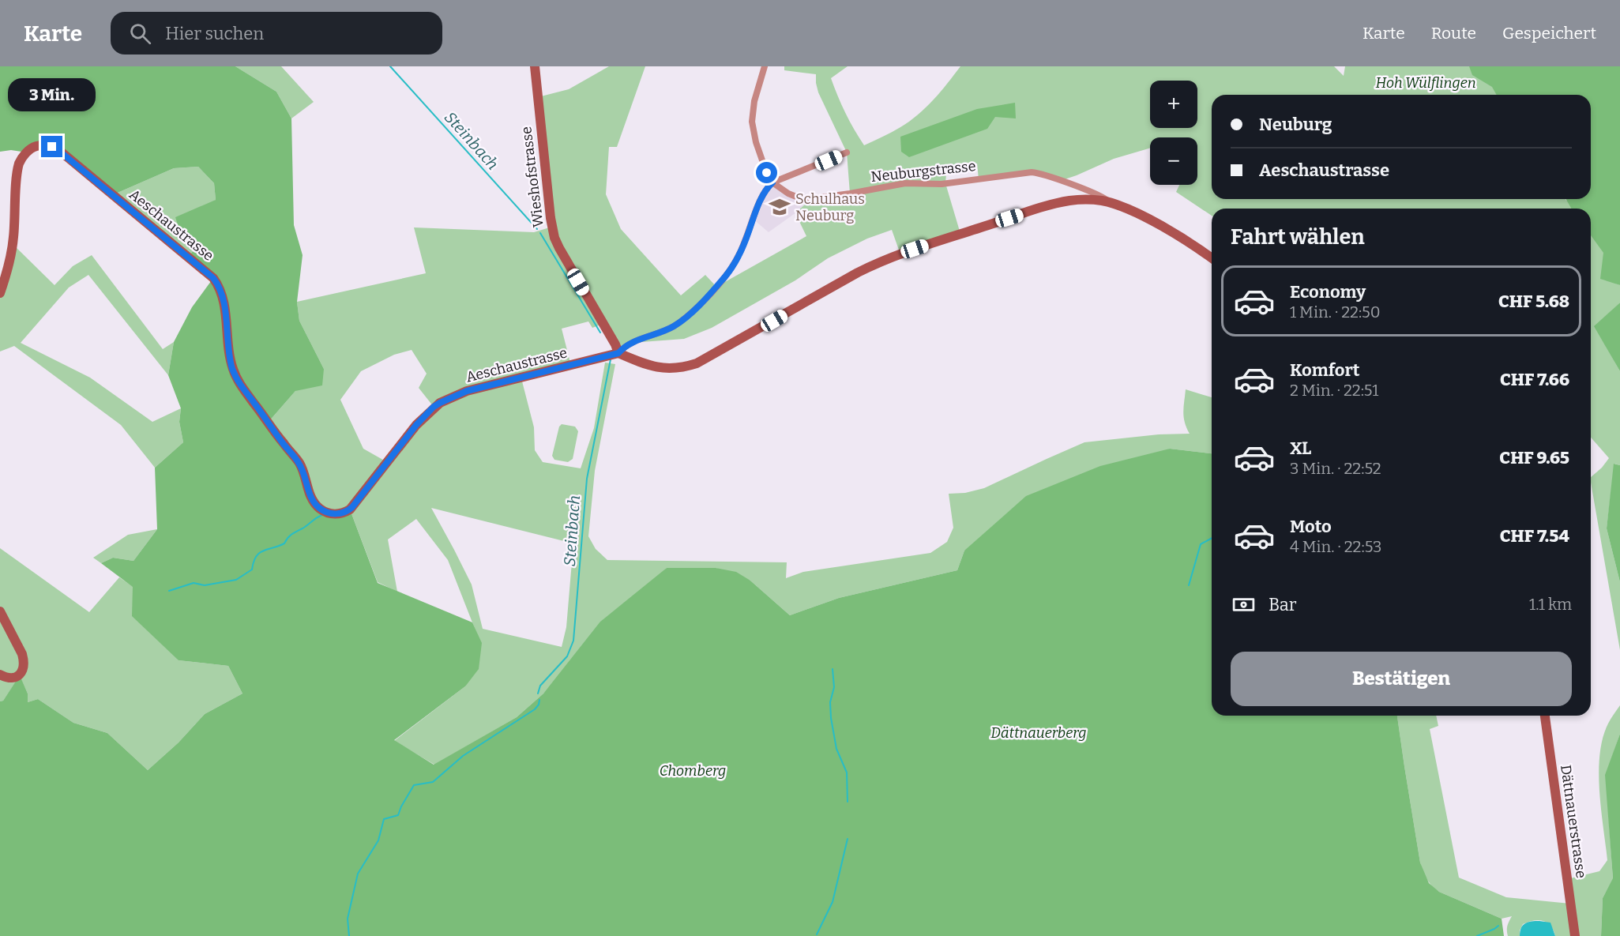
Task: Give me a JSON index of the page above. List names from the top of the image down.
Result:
{
  "streets": {
    "street": [
      "Neuburgstrasse",
      "Wieshofstrasse",
      "Aeschaustrasse",
      "Dättnauerstrasse"
    ]
  },
  "crossings": [
    ["Wieshofstrasse", "Aeschaustrasse"]
  ],
  "water": ["Steinbach"],
  "parks": ["Hoh Wülflingen", "Dättnauerberg", "Chomberg"],
  "places": {
    "school or university": ["Schulhaus Neuburg"]
  },
  "page": {
    "header": "Karte",
    "search": "Hier suchen",
    "nav": ["Karte", "Route", "Gespeichert"],
    "bubble": "3 Min.",
    "map_buttons": ["+", "−"],
    "banner": ["Neuburg", "Aeschaustrasse"],
    "heading": "Fahrt wählen",
    "list": [
      {
        "name": "Economy",
        "note": "1 Min. · 22:50",
        "value": "CHF 5.68"
      },
      {
        "name": "Komfort",
        "note": "2 Min. · 22:51",
        "value": "CHF 7.66"
      },
      {
        "name": "XL",
        "note": "3 Min. · 22:52",
        "value": "CHF 9.65"
      },
      {
        "name": "Moto",
        "note": "4 Min. · 22:53",
        "value": "CHF 7.54"
      }
    ],
    "pay": ["Bar", "1.1 km"],
    "buttons": "Bestätigen"
  }
}
